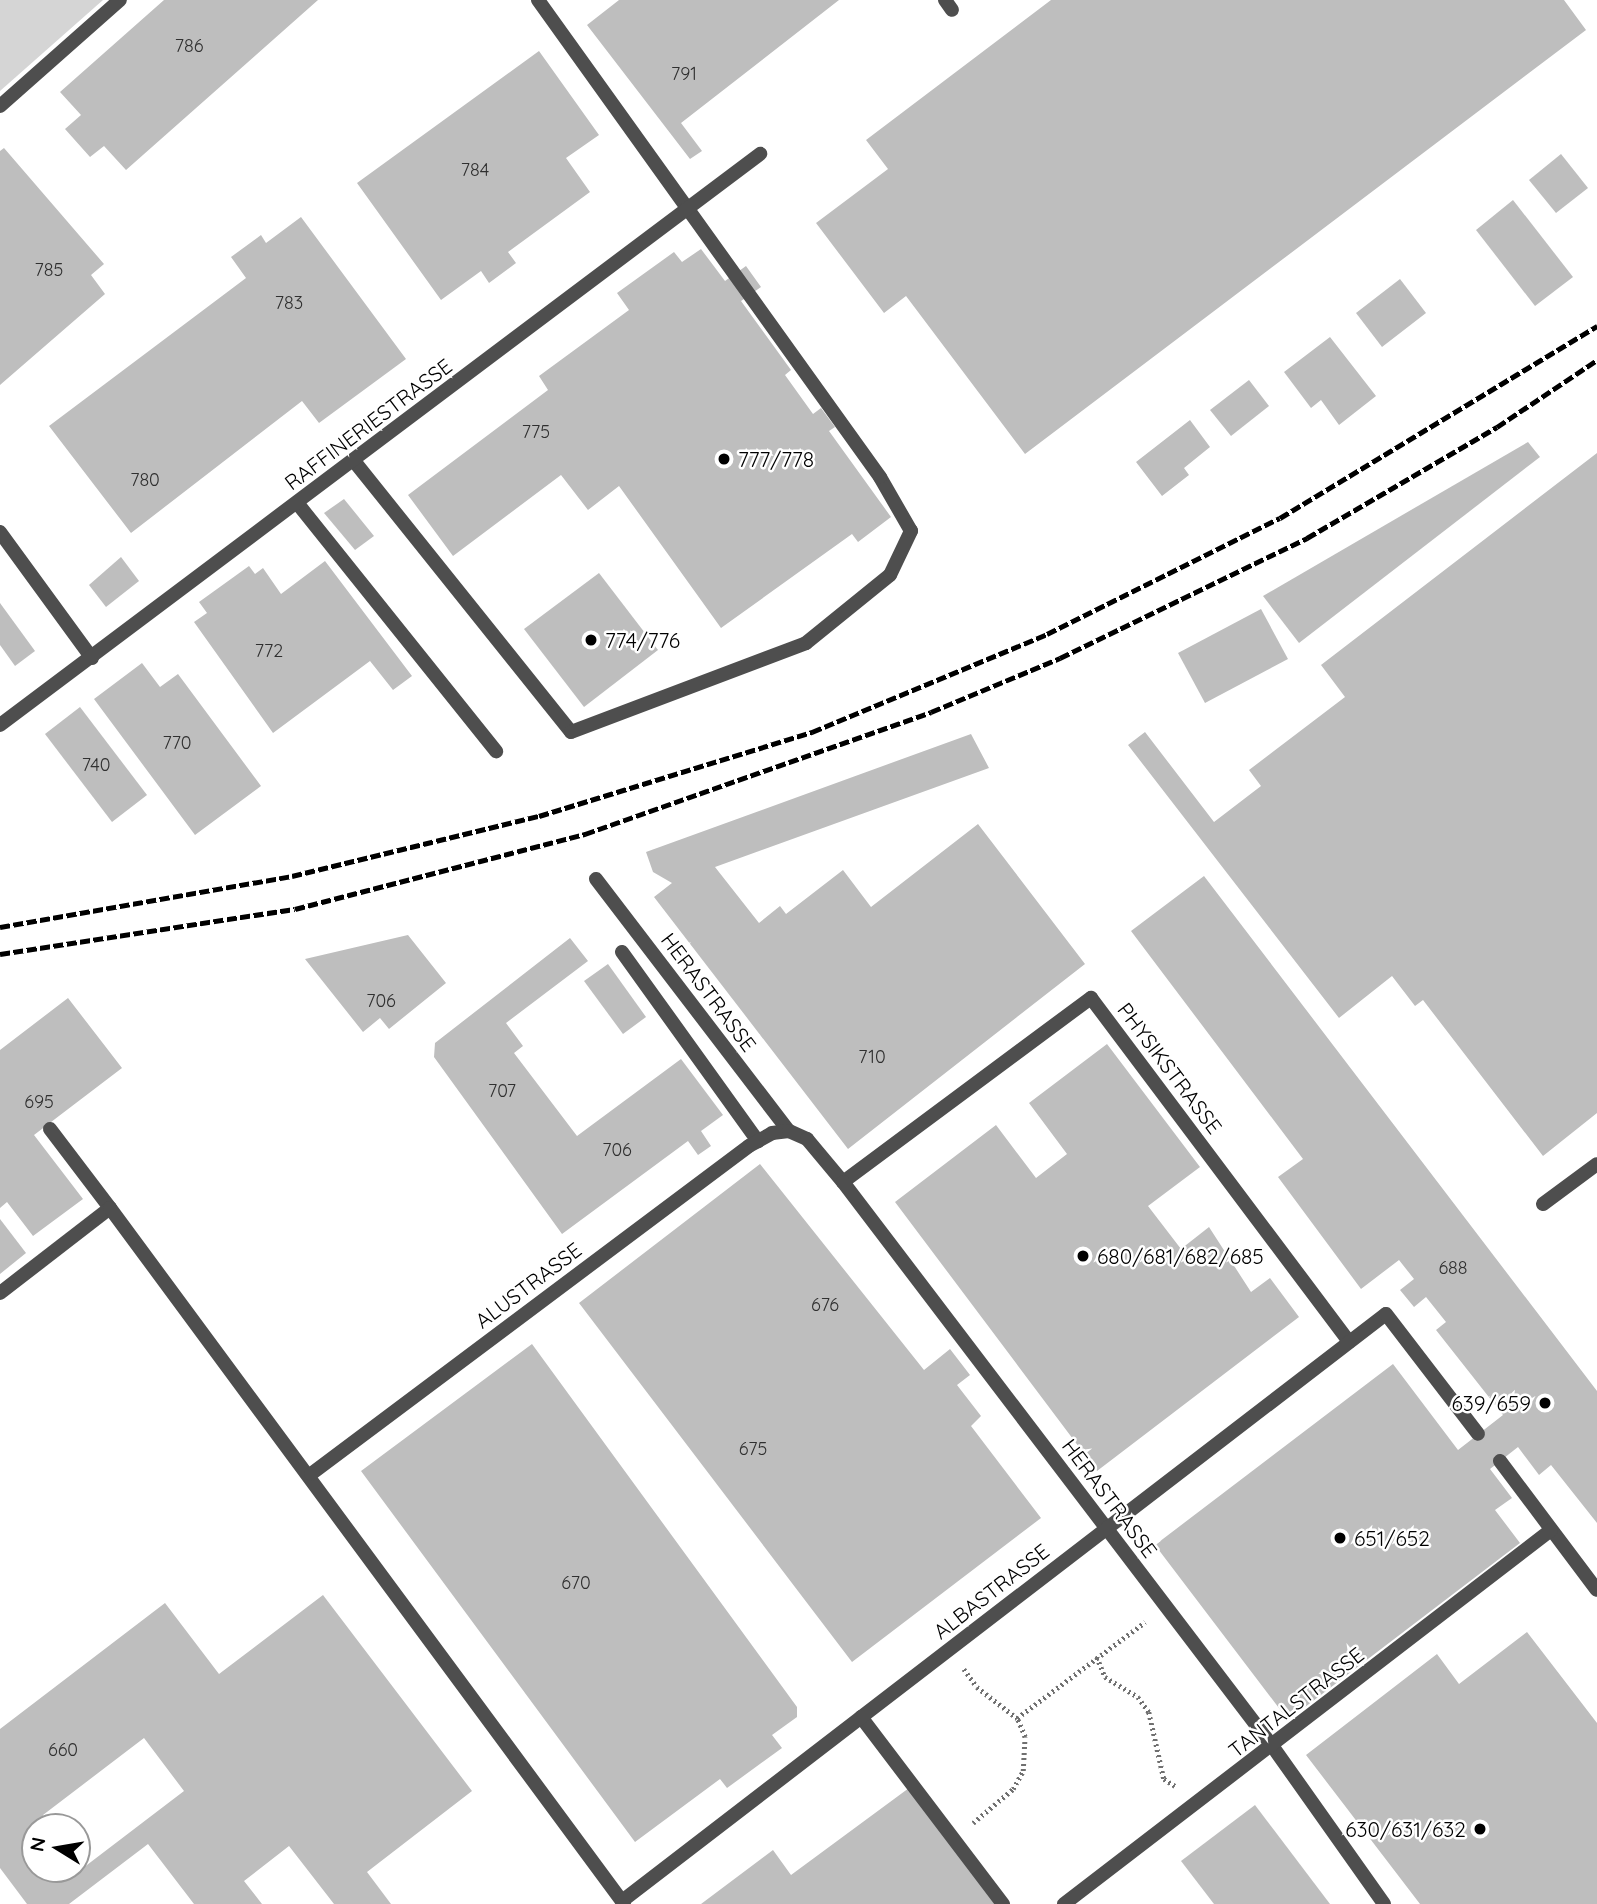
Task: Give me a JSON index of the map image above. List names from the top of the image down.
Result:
{
  "streets": {
    "lane": [
      "RAFFINERIESTRASSE",
      "HERASTRASSE",
      "PHYSIKSTRASSE",
      "ALUSTRASSE",
      "ALBASTRASSE",
      "TANTALSTRASSE"
    ]
  },
  "crossings": [
    ["HERASTRASSE", "PHYSIKSTRASSE"],
    ["HERASTRASSE", "ALUSTRASSE"],
    ["HERASTRASSE", "ALBASTRASSE"],
    ["HERASTRASSE", "TANTALSTRASSE"],
    ["PHYSIKSTRASSE", "ALBASTRASSE"]
  ],
  "places": [
    "777/778",
    "774/776",
    "680/681/682/685",
    "639/659",
    "651/652",
    "630/631/632"
  ],
  "house_numbers": [
    "786",
    "791",
    "784",
    "785",
    "783",
    "775",
    "780",
    "772",
    "770",
    "740",
    "706",
    "710",
    "707",
    "695",
    "706",
    "688",
    "676",
    "675",
    "670",
    "660"
  ],
  "north": "left"
}
